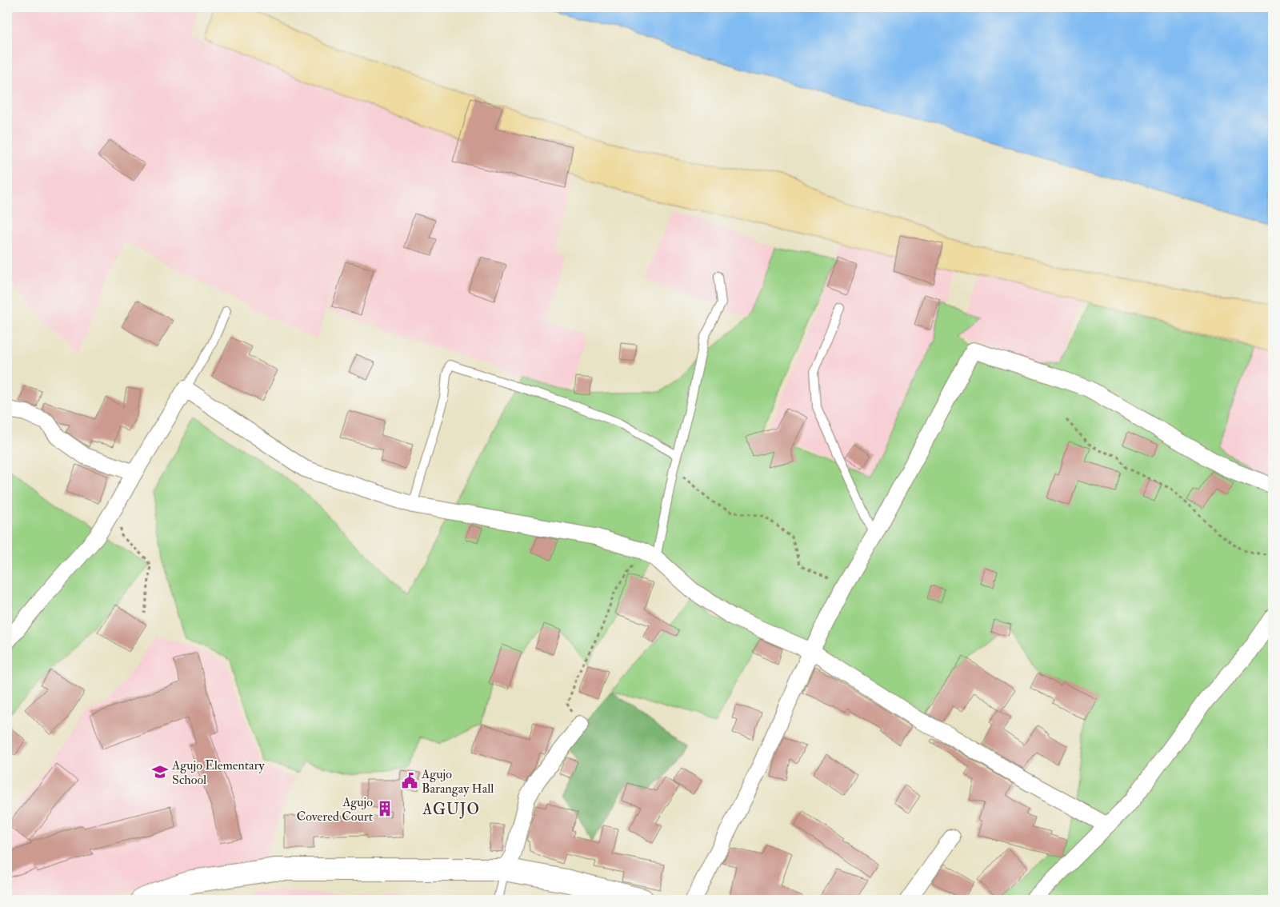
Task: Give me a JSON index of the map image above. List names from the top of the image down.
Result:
{
  "districts": ["AGUJO"],
  "places": {
    "school or university": ["Agujo Elementary School"],
    "public building": ["Agujo Barangay Hall"],
    "building": ["Agujo Covered Court"]
  }
}
